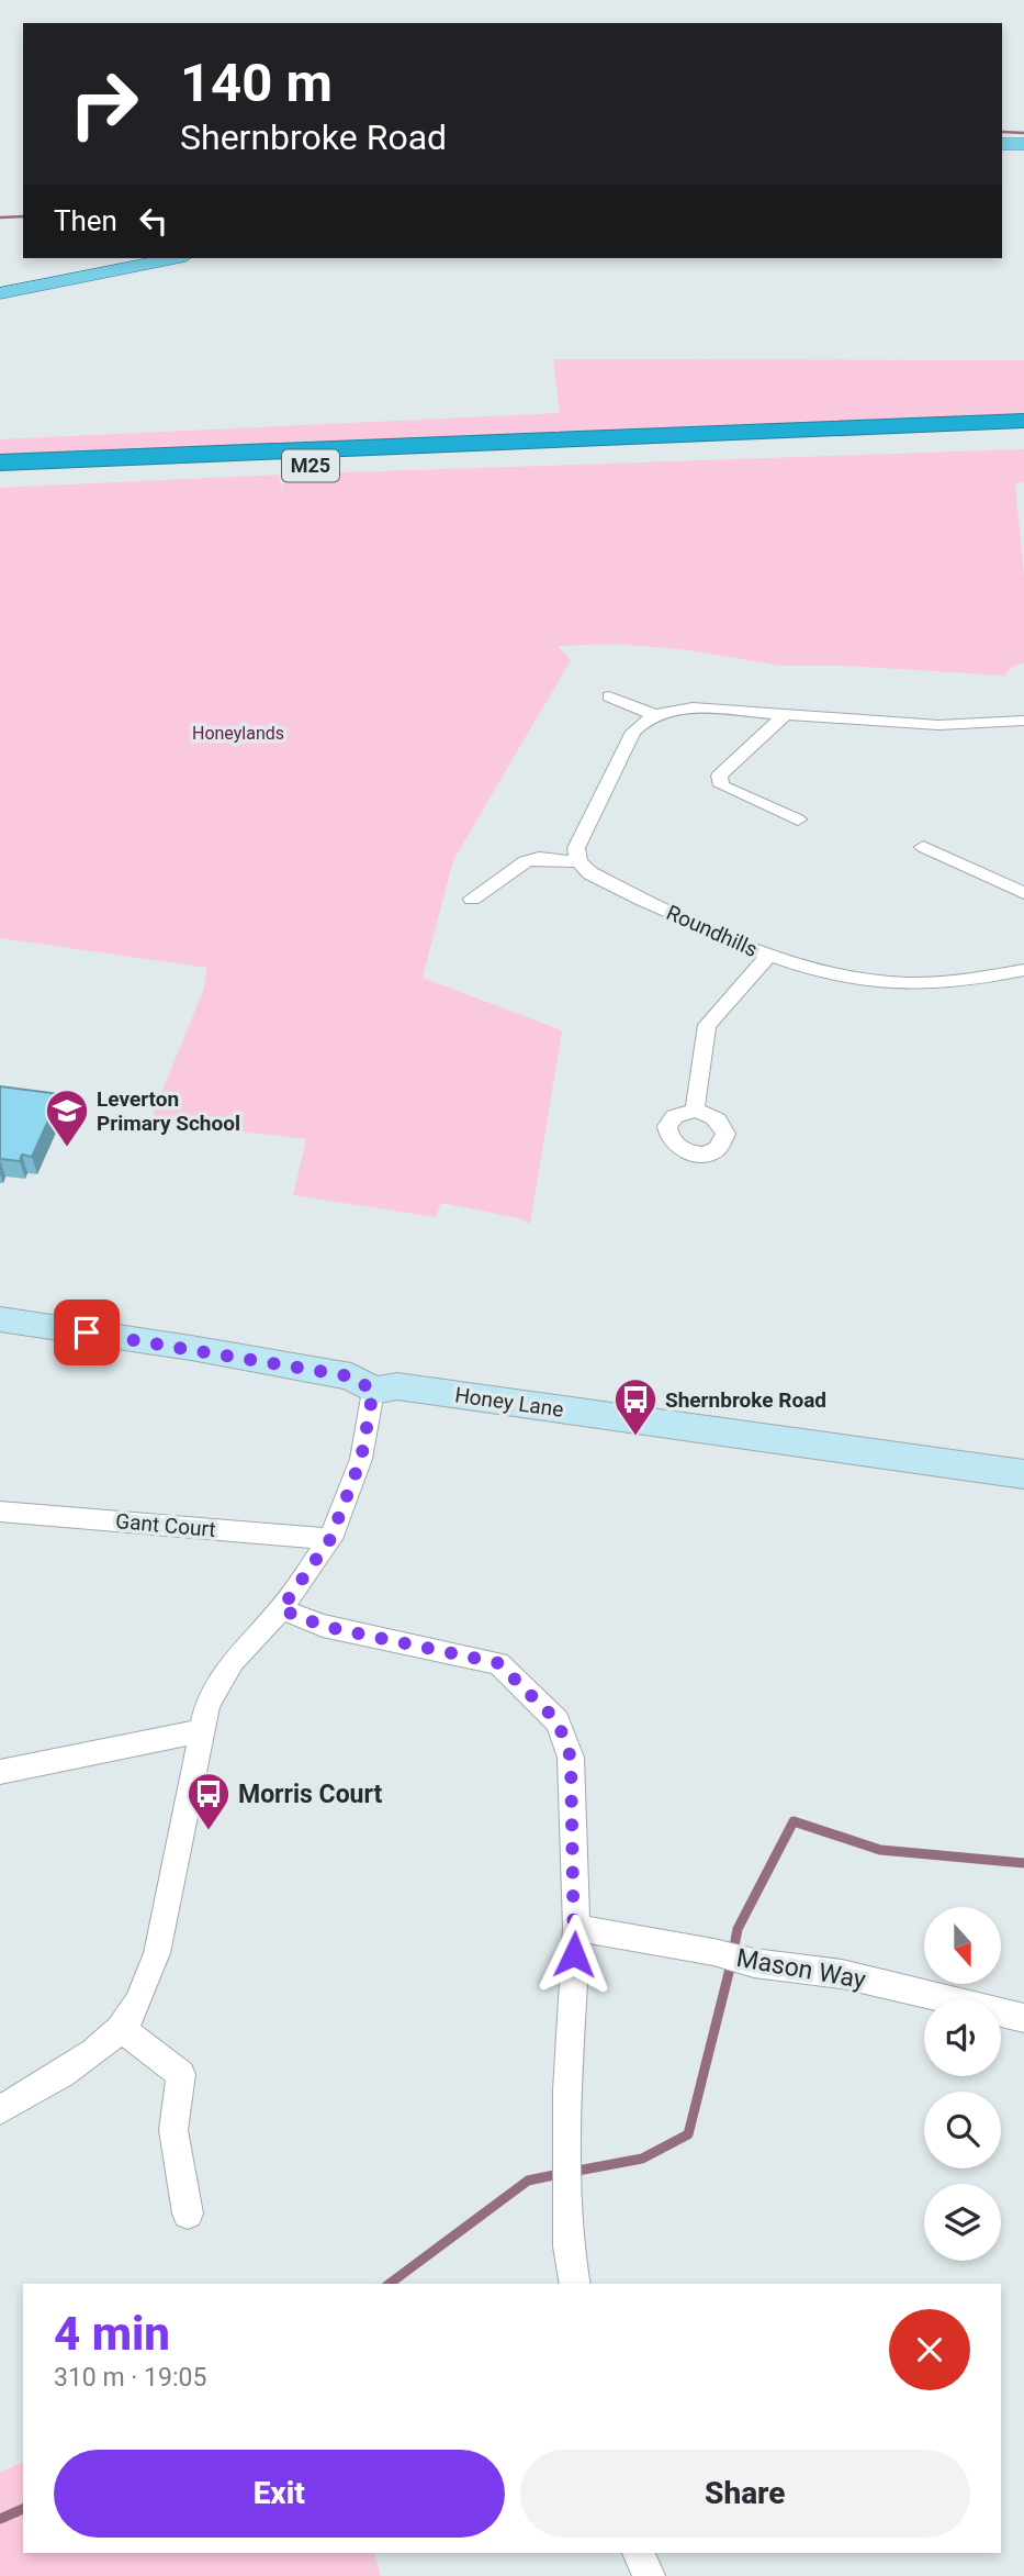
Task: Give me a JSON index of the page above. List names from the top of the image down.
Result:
{
  "streets": {
    "highway": ["M25"],
    "street": [
      "Roundhills",
      "Honey Lane",
      "Gant Court",
      "Mason Way"
    ]
  },
  "parks": ["Honeylands"],
  "places": {
    "school or university": ["Leverton Primary School"],
    "bus stop": ["Shernbroke Road", "Morris Court"]
  },
  "north": "bottom",
  "page": {
    "turn": ["140 m", "Shernbroke Road"],
    "then": "Then",
    "heading": ["4 min", "310 m · 19:05"],
    "buttons": ["Exit", "Share"]
  }
}
